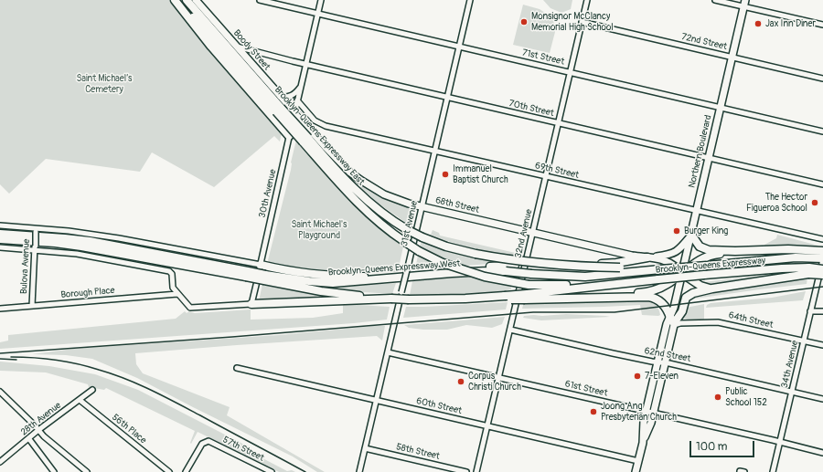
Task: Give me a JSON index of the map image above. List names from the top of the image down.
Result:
{
  "streets": {
    "highway": ["Brooklyn-Queens Expressway East", "Brooklyn-Queens Expressway", "Brooklyn-Queens Expressway West"],
    "main road": ["Boody Street", "Northern Boulevard", "68th Street"],
    "street": [
      "72nd Street",
      "71st Street",
      "70th Street",
      "69th Street",
      "30th Avenue",
      "31st Avenue",
      "32nd Avenue",
      "Bulova Avenue",
      "Borough Place",
      "64th Street",
      "62nd Street",
      "34th Avenue",
      "61st Street",
      "60th Street",
      "28th Avenue",
      "56th Place",
      "57th Street",
      "58th Street"
    ]
  },
  "crossings": [
    ["72nd Street", "Northern Boulevard"],
    ["72nd Street", "32nd Avenue"],
    ["Boody Street", "70th Street"],
    ["Boody Street", "30th Avenue"],
    ["Boody Street", "68th Street"],
    ["71st Street", "Northern Boulevard"],
    ["71st Street", "30th Avenue"],
    ["71st Street", "31st Avenue"],
    ["71st Street", "32nd Avenue"],
    ["70th Street", "Northern Boulevard"],
    ["70th Street", "30th Avenue"],
    ["70th Street", "31st Avenue"],
    ["70th Street", "32nd Avenue"],
    ["Brooklyn-Queens Expressway East", "Brooklyn-Queens Expressway"],
    ["Brooklyn-Queens Expressway East", "Brooklyn-Queens Expressway West"],
    ["Northern Boulevard", "69th Street"],
    ["Northern Boulevard", "68th Street"],
    ["Northern Boulevard", "64th Street"],
    ["Northern Boulevard", "62nd Street"],
    ["Northern Boulevard", "61st Street"],
    ["Northern Boulevard", "60th Street"],
    ["69th Street", "30th Avenue"],
    ["69th Street", "31st Avenue"],
    ["69th Street", "32nd Avenue"],
    ["30th Avenue", "68th Street"],
    ["68th Street", "31st Avenue"],
    ["68th Street", "32nd Avenue"],
    ["31st Avenue", "61st Street"],
    ["31st Avenue", "60th Street"],
    ["31st Avenue", "58th Street"],
    ["32nd Avenue", "62nd Street"],
    ["32nd Avenue", "61st Street"],
    ["32nd Avenue", "60th Street"],
    ["Brooklyn-Queens Expressway", "Brooklyn-Queens Expressway West"],
    ["Brooklyn-Queens Expressway", "34th Avenue"],
    ["Bulova Avenue", "Borough Place"],
    ["64th Street", "34th Avenue"],
    ["62nd Street", "34th Avenue"],
    ["34th Avenue", "61st Street"],
    ["28th Avenue", "56th Place"]
  ],
  "parks": ["Saint Michael’s Cemetery", "Saint Michael's Playground"],
  "places": [
    "Monsignor McClancy Memorial High School",
    "Jax Inn Diner",
    "Immanuel Baptist Church",
    "The Hector Figueroa School",
    "Burger King",
    "7-Eleven",
    "Corpus Christi Church",
    "Public School 152",
    "Joong Ang Presbyterian Church"
  ],
  "scale_bar": "100 m"
}
